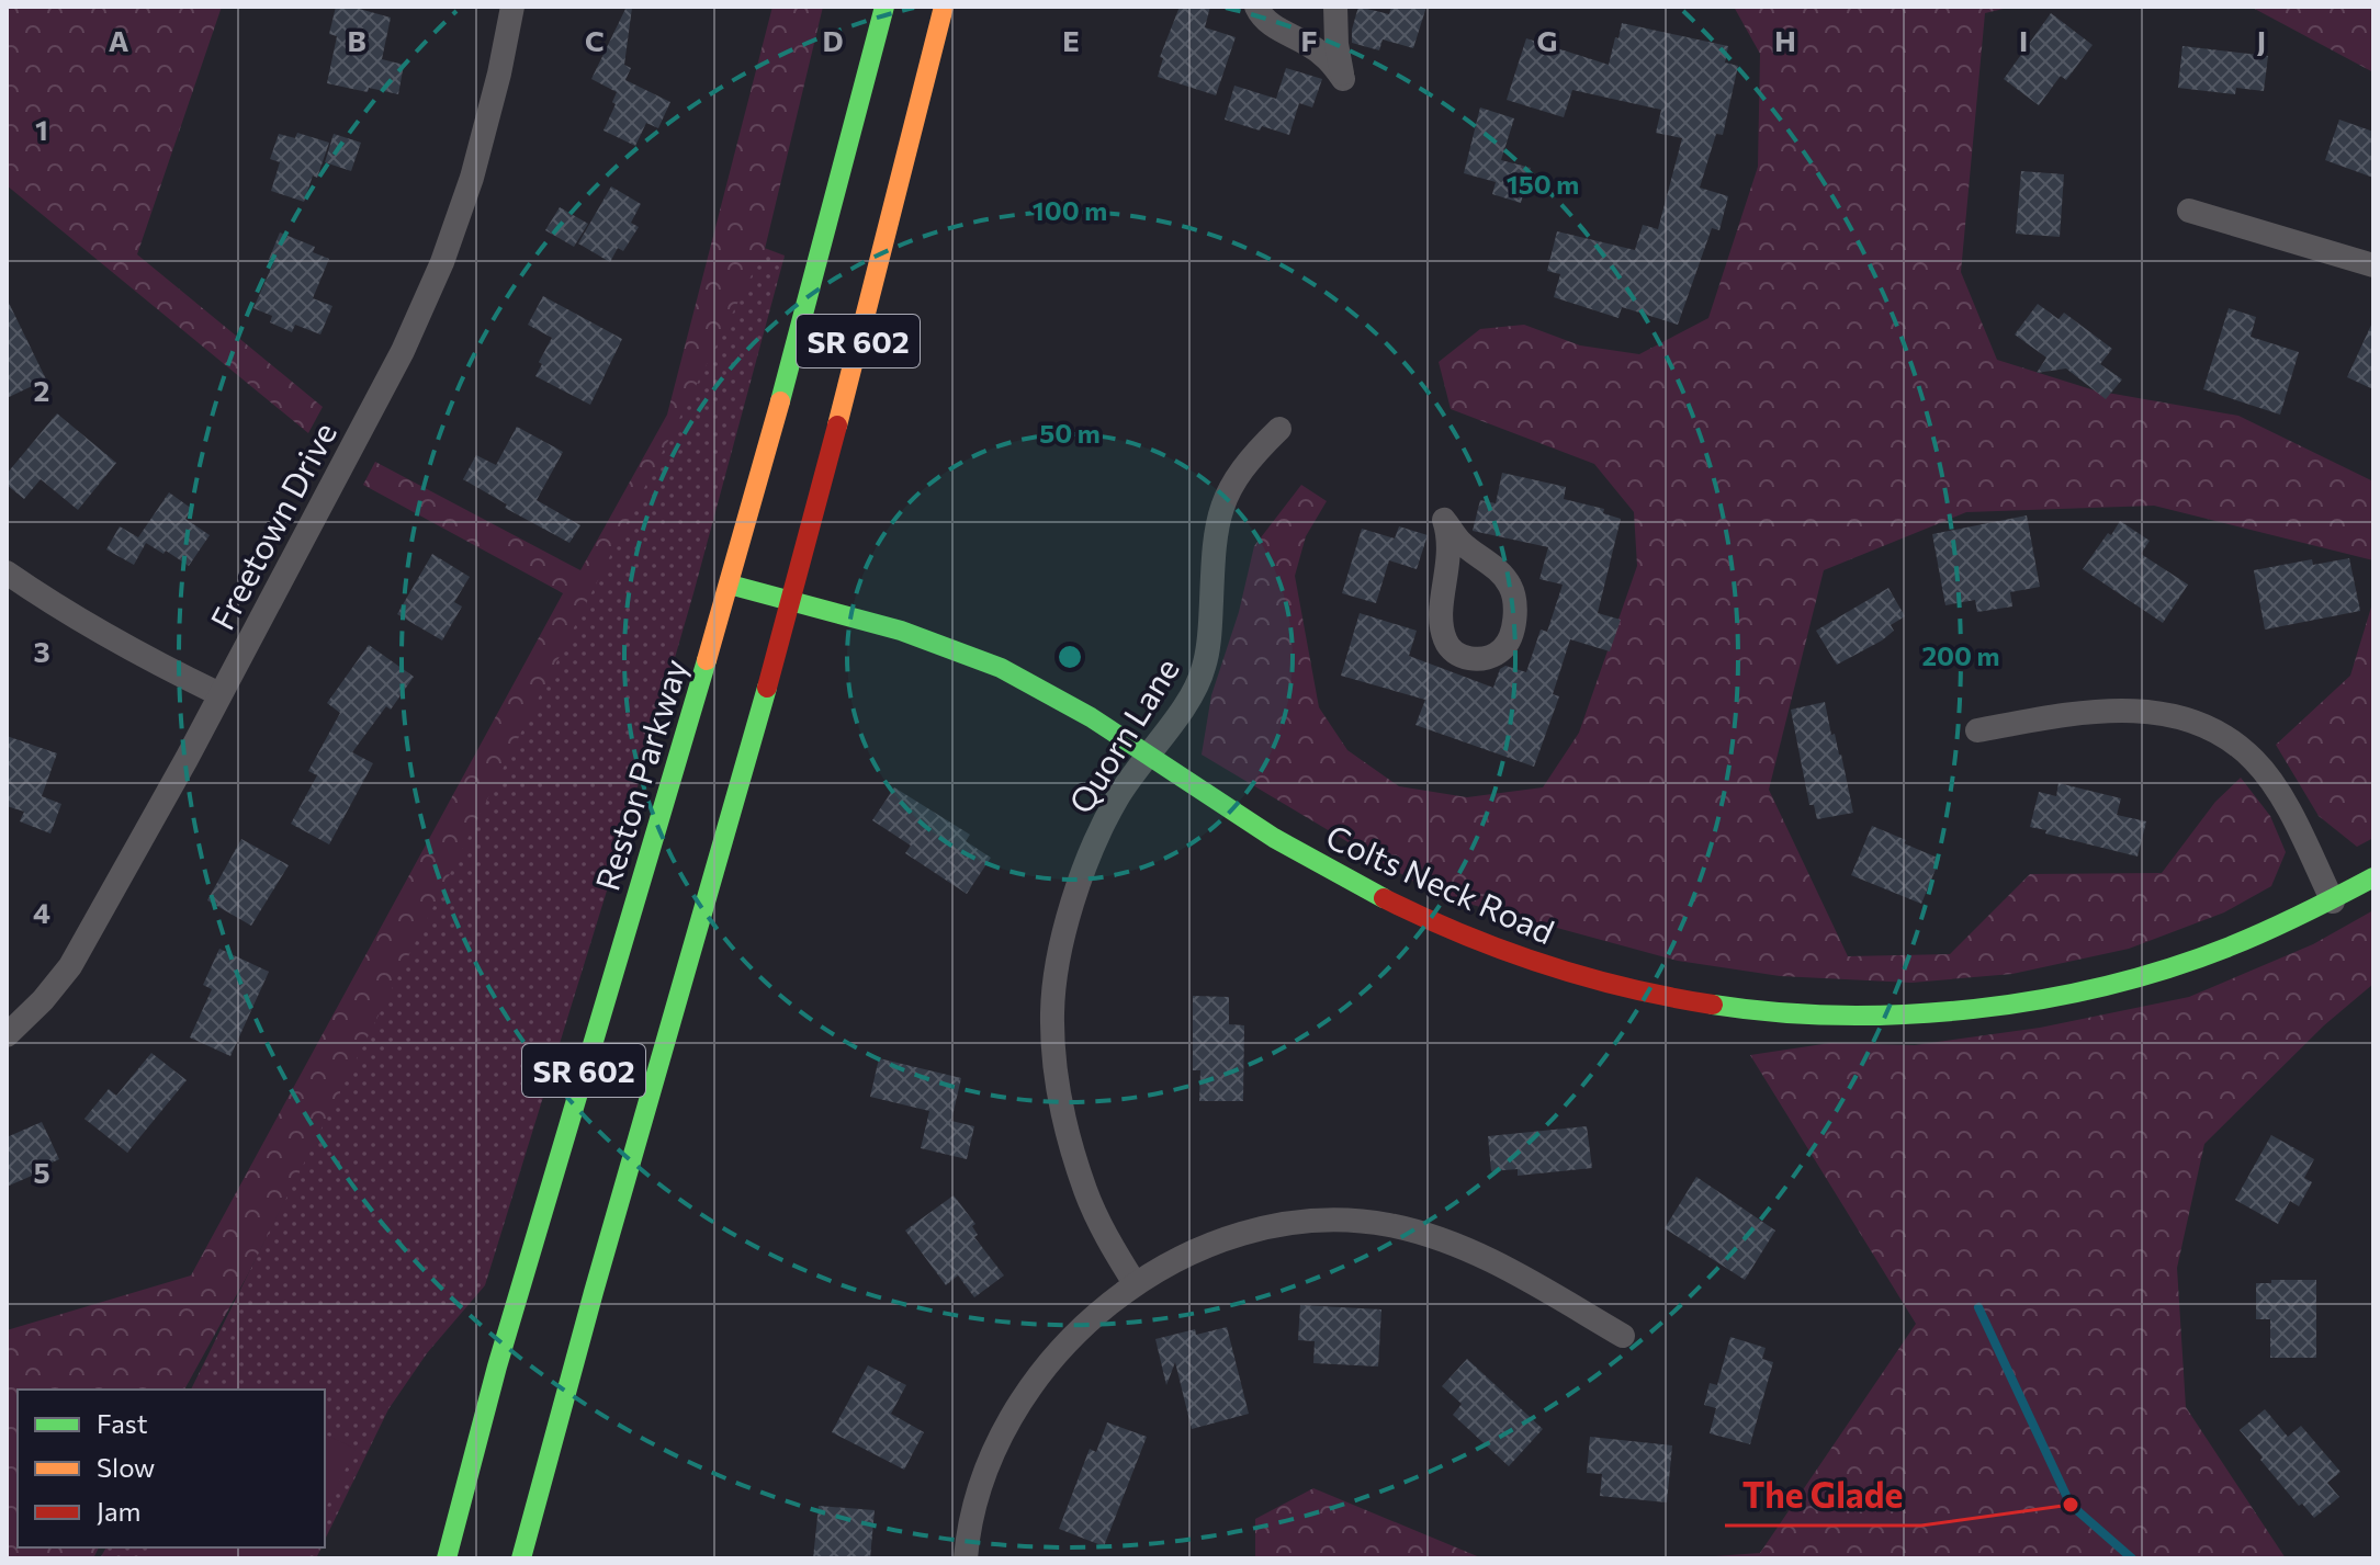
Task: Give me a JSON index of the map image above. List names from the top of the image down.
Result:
{
  "streets": {
    "main road": ["SR 602", "Reston Parkway", "Colts Neck Road"],
    "street": ["Freetown Drive", "Quorn Lane"]
  },
  "crossings": [
    ["SR 602", "Colts Neck Road"],
    ["Quorn Lane", "Colts Neck Road"],
    ["Reston Parkway", "Colts Neck Road"]
  ],
  "places": ["The Glade"],
  "legend": ["Fast", "Slow", "Jam"],
  "grid": {
    "columns": [
      "A",
      "B",
      "C",
      "D",
      "E",
      "F",
      "G",
      "H",
      "I",
      "J"
    ],
    "rows": [
      "1",
      "2",
      "3",
      "4",
      "5"
    ]
  },
  "rings": [
    "150 m",
    "100 m",
    "50 m",
    "200 m"
  ]
}
